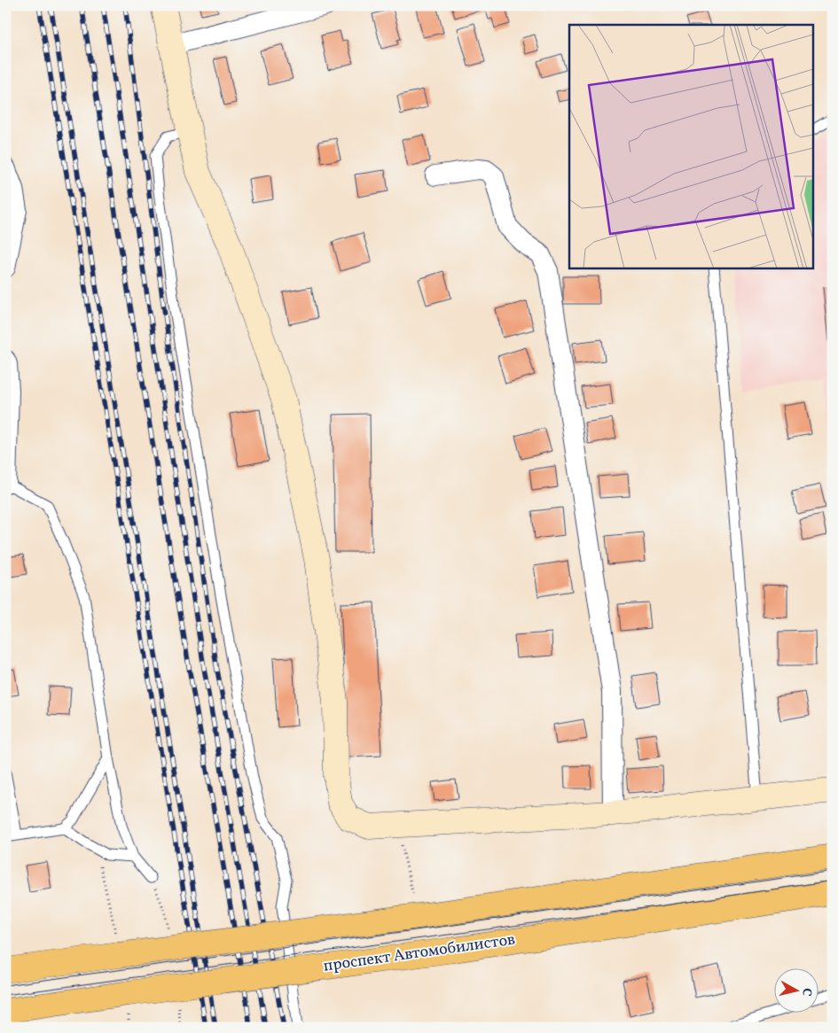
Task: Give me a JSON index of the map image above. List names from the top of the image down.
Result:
{
  "streets": {
    "main road": ["проспект Автомобилистов"]
  },
  "north": "right"
}
